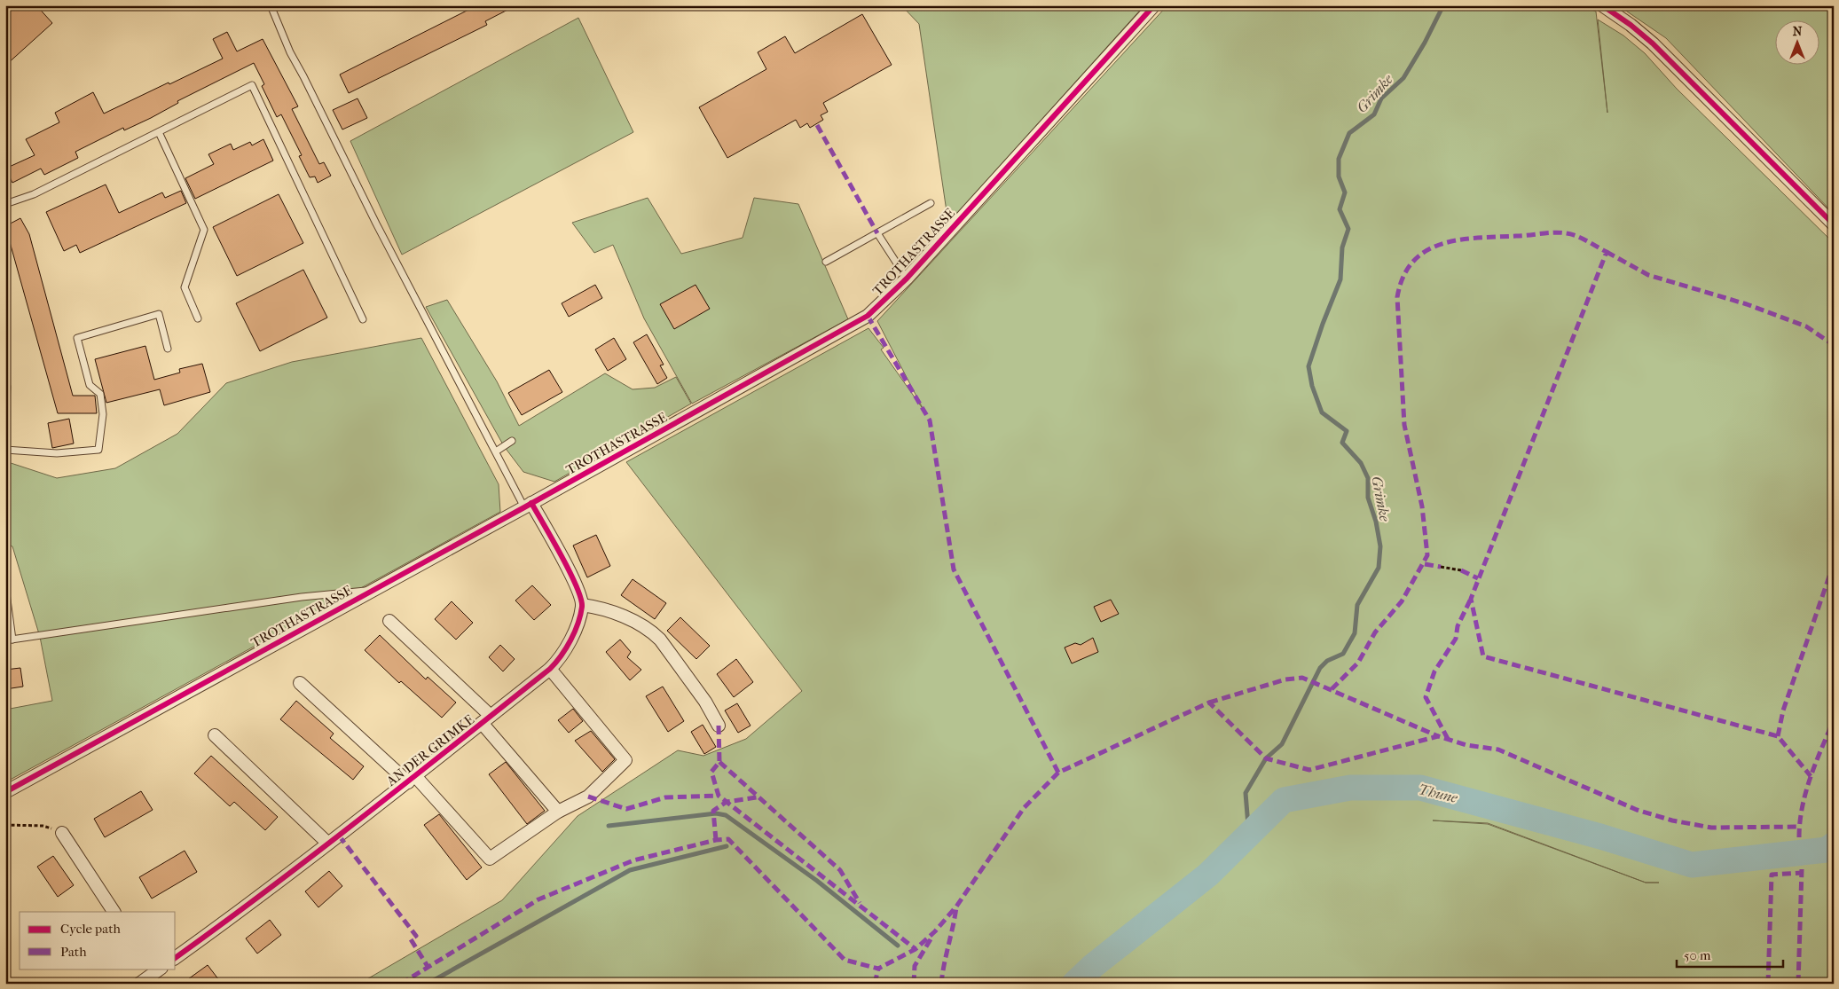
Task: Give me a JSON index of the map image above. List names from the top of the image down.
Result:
{
  "streets": {
    "street": ["TROTHASTRASSE", "AN DER GRIMKE"]
  },
  "water": ["Grimke", "Thune"],
  "legend": ["Cycle path", "Path"],
  "scale_bar": "50 m",
  "north": "top"
}
